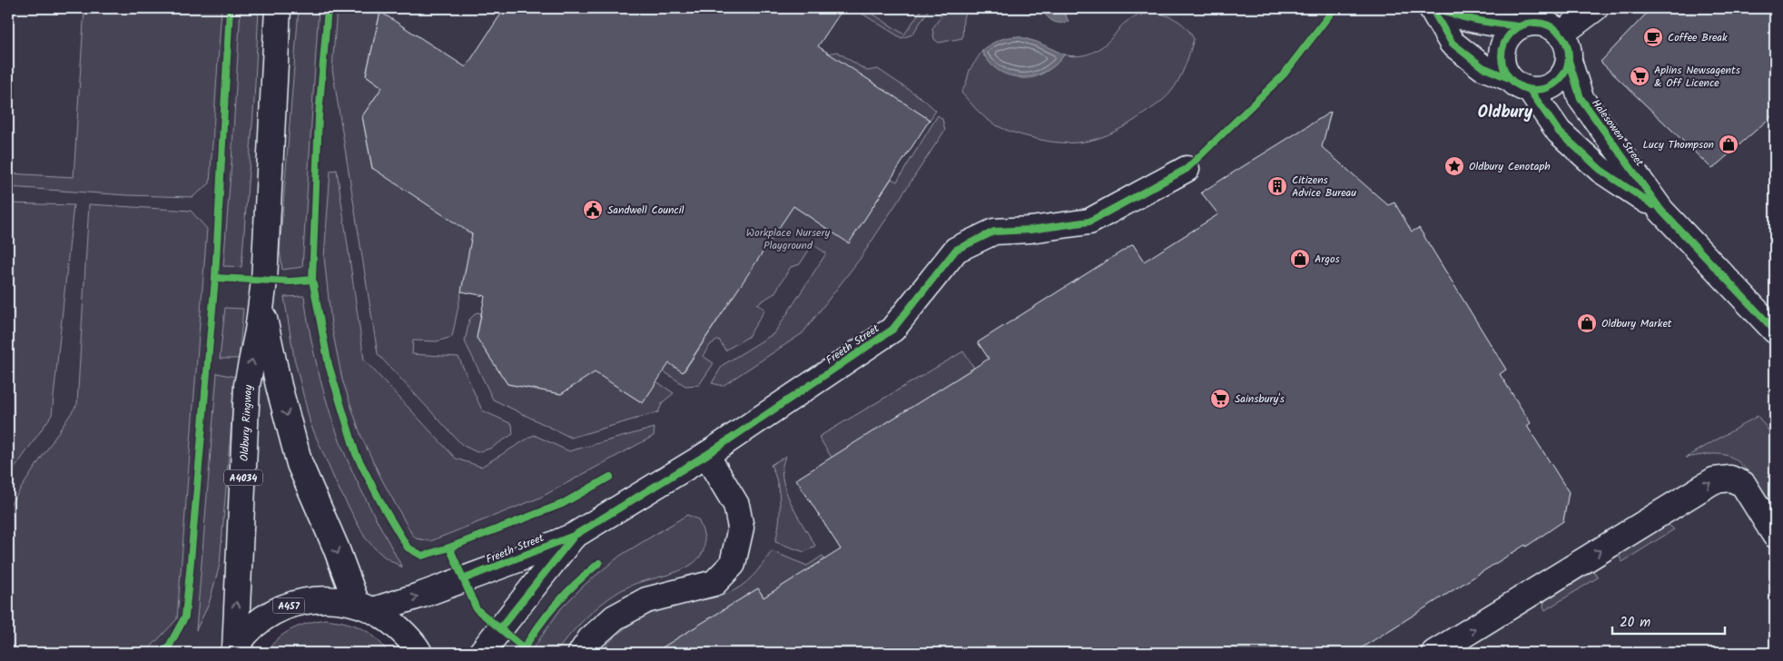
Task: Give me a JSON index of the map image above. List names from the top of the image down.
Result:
{
  "streets": {
    "main road": [
      "Halesowen Street",
      "Freeth Street",
      "Oldbury Ringway",
      "A4034",
      "A457"
    ]
  },
  "crossings": [
    ["Freeth Street", "Oldbury Ringway"]
  ],
  "districts": ["Oldbury"],
  "parks": ["Workplace Nursery Playground"],
  "places": {
    "cafe": ["Coffee Break"],
    "supermarket": ["Aplins Newsagents & Off Licence", "Sainsbury's"],
    "shop": ["Lucy Thompson", "Argos", "Oldbury Market"],
    "place": ["Oldbury Cenotaph"],
    "building": ["Citizens Advice Bureau"],
    "public building": ["Sandwell Council"]
  },
  "scale_bar": "20 m"
}
